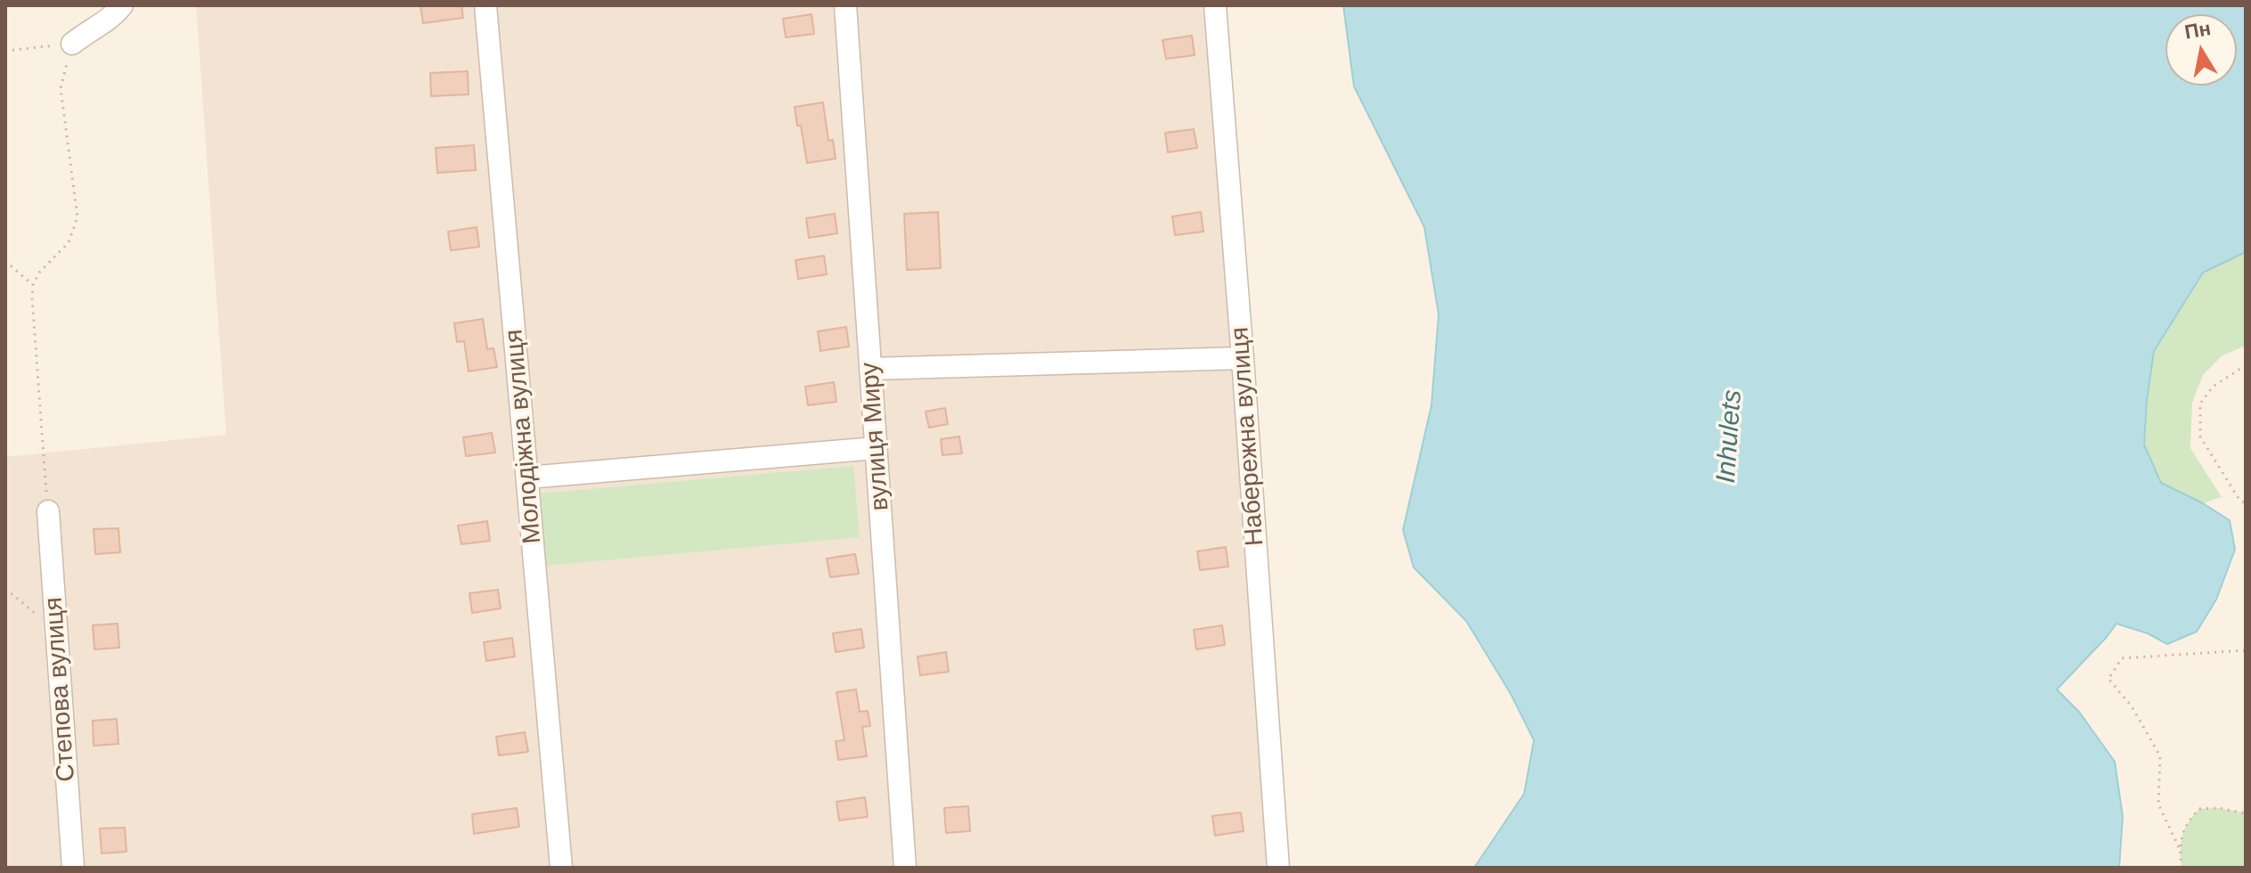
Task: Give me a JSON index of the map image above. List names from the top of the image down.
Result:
{
  "streets": {
    "street": [
      "Молодіжна вулиця",
      "вулиця Миру",
      "Набережна вулиця",
      "Степова вулиця"
    ]
  },
  "water": ["Inhulets"],
  "north": "top"
}
